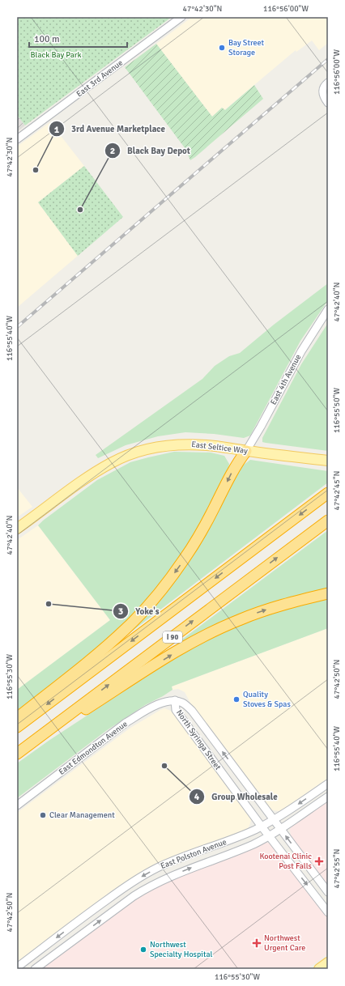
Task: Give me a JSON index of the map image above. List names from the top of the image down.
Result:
{
  "streets": {
    "highway": ["I 90"],
    "main road": ["East Seltice Way"],
    "street": [
      "East 3rd Avenue",
      "East 4th Avenue",
      "North Syringa Street",
      "East Edmondton Avenue",
      "East Polston Avenue"
    ]
  },
  "crossings": [
    ["East 4th Avenue", "East Seltice Way"],
    ["North Syringa Street", "East Edmondton Avenue"],
    ["North Syringa Street", "East Polston Avenue"]
  ],
  "parks": ["Black Bay Park"],
  "places": {
    "other": [
      "Bay Street Storage",
      "3rd Avenue Marketplace",
      "Black Bay Depot",
      "Yoke's",
      "Quality Stoves & Spas",
      "Group Wholesale",
      "Clear Management",
      "Northwest Specialty Hospital"
    ],
    "health": ["Kootenai Clinic Post Falls", "Northwest Urgent Care"]
  },
  "scale_bar": "100 m",
  "coordinates": [
    "47°42'30\"N",
    "116°56'00\"W",
    "47°42'40\"N",
    "116°55'40\"W",
    "116°55'50\"W",
    "47°42'45\"N",
    "116°55'30\"W",
    "47°42'50\"N",
    "47°42'55\"N"
  ]
}
